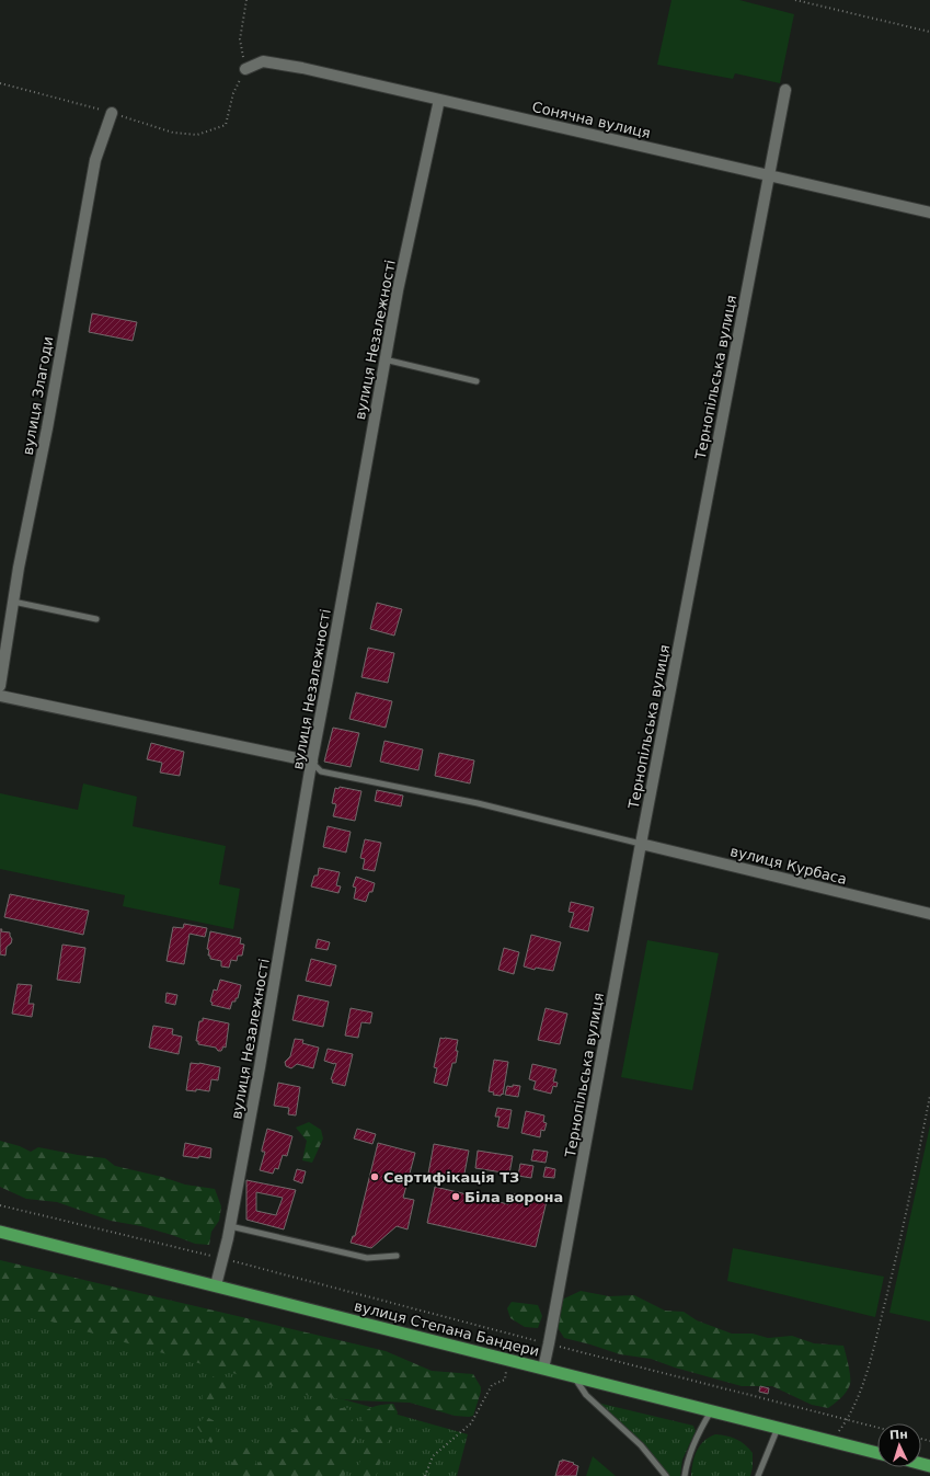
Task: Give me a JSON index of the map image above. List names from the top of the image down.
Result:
{
  "streets": {
    "highway": ["вулиця Степана Бандери"],
    "street": [
      "Сонячна вулиця",
      "вулиця Незалежності",
      "Тернопільська вулиця",
      "вулиця Злагоди",
      "вулиця Курбаса"
    ]
  },
  "crossings": [
    ["Сонячна вулиця", "вулиця Незалежності"],
    ["Сонячна вулиця", "Тернопільська вулиця"],
    ["вулиця Незалежності", "вулиця Степана Бандери"],
    ["Тернопільська вулиця", "вулиця Курбаса"],
    ["Тернопільська вулиця", "вулиця Степана Бандери"]
  ],
  "places": ["Сертифікація ТЗ", "Біла ворона"],
  "north": "top"
}
